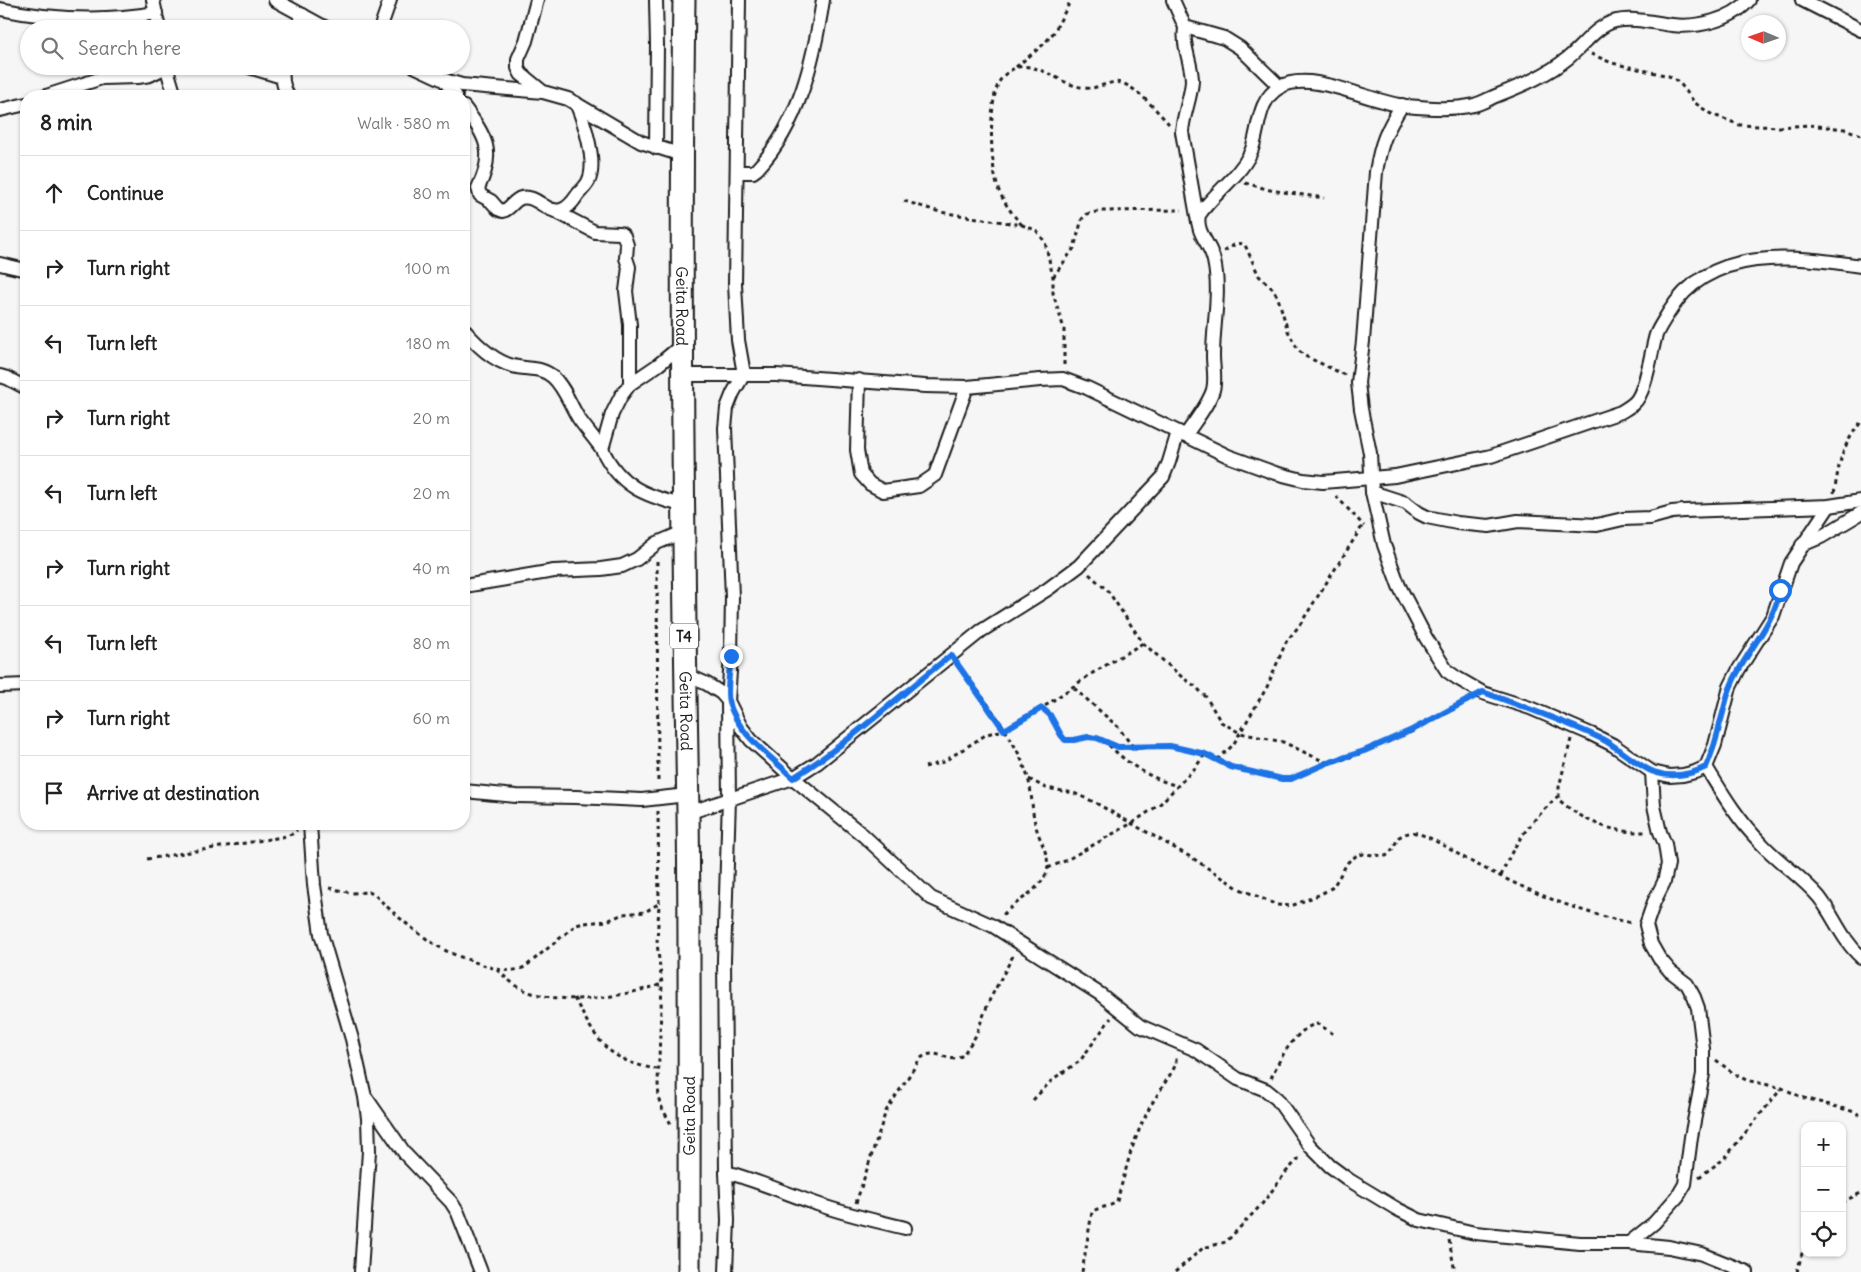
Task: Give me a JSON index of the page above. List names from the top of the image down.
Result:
{
  "streets": {
    "highway": ["Geita Road", "T4"]
  },
  "north": "left",
  "page": {
    "search": "Search here",
    "heading": ["8 min", "Walk · 580 m"],
    "list": [
      ["Continue", "80 m"],
      ["Turn right", "100 m"],
      ["Turn left", "180 m"],
      ["Turn right", "20 m"],
      ["Turn left", "20 m"],
      ["Turn right", "40 m"],
      ["Turn left", "80 m"],
      ["Turn right", "60 m"],
      "Arrive at destination"
    ],
    "map_buttons": ["+", "−"]
  }
}
